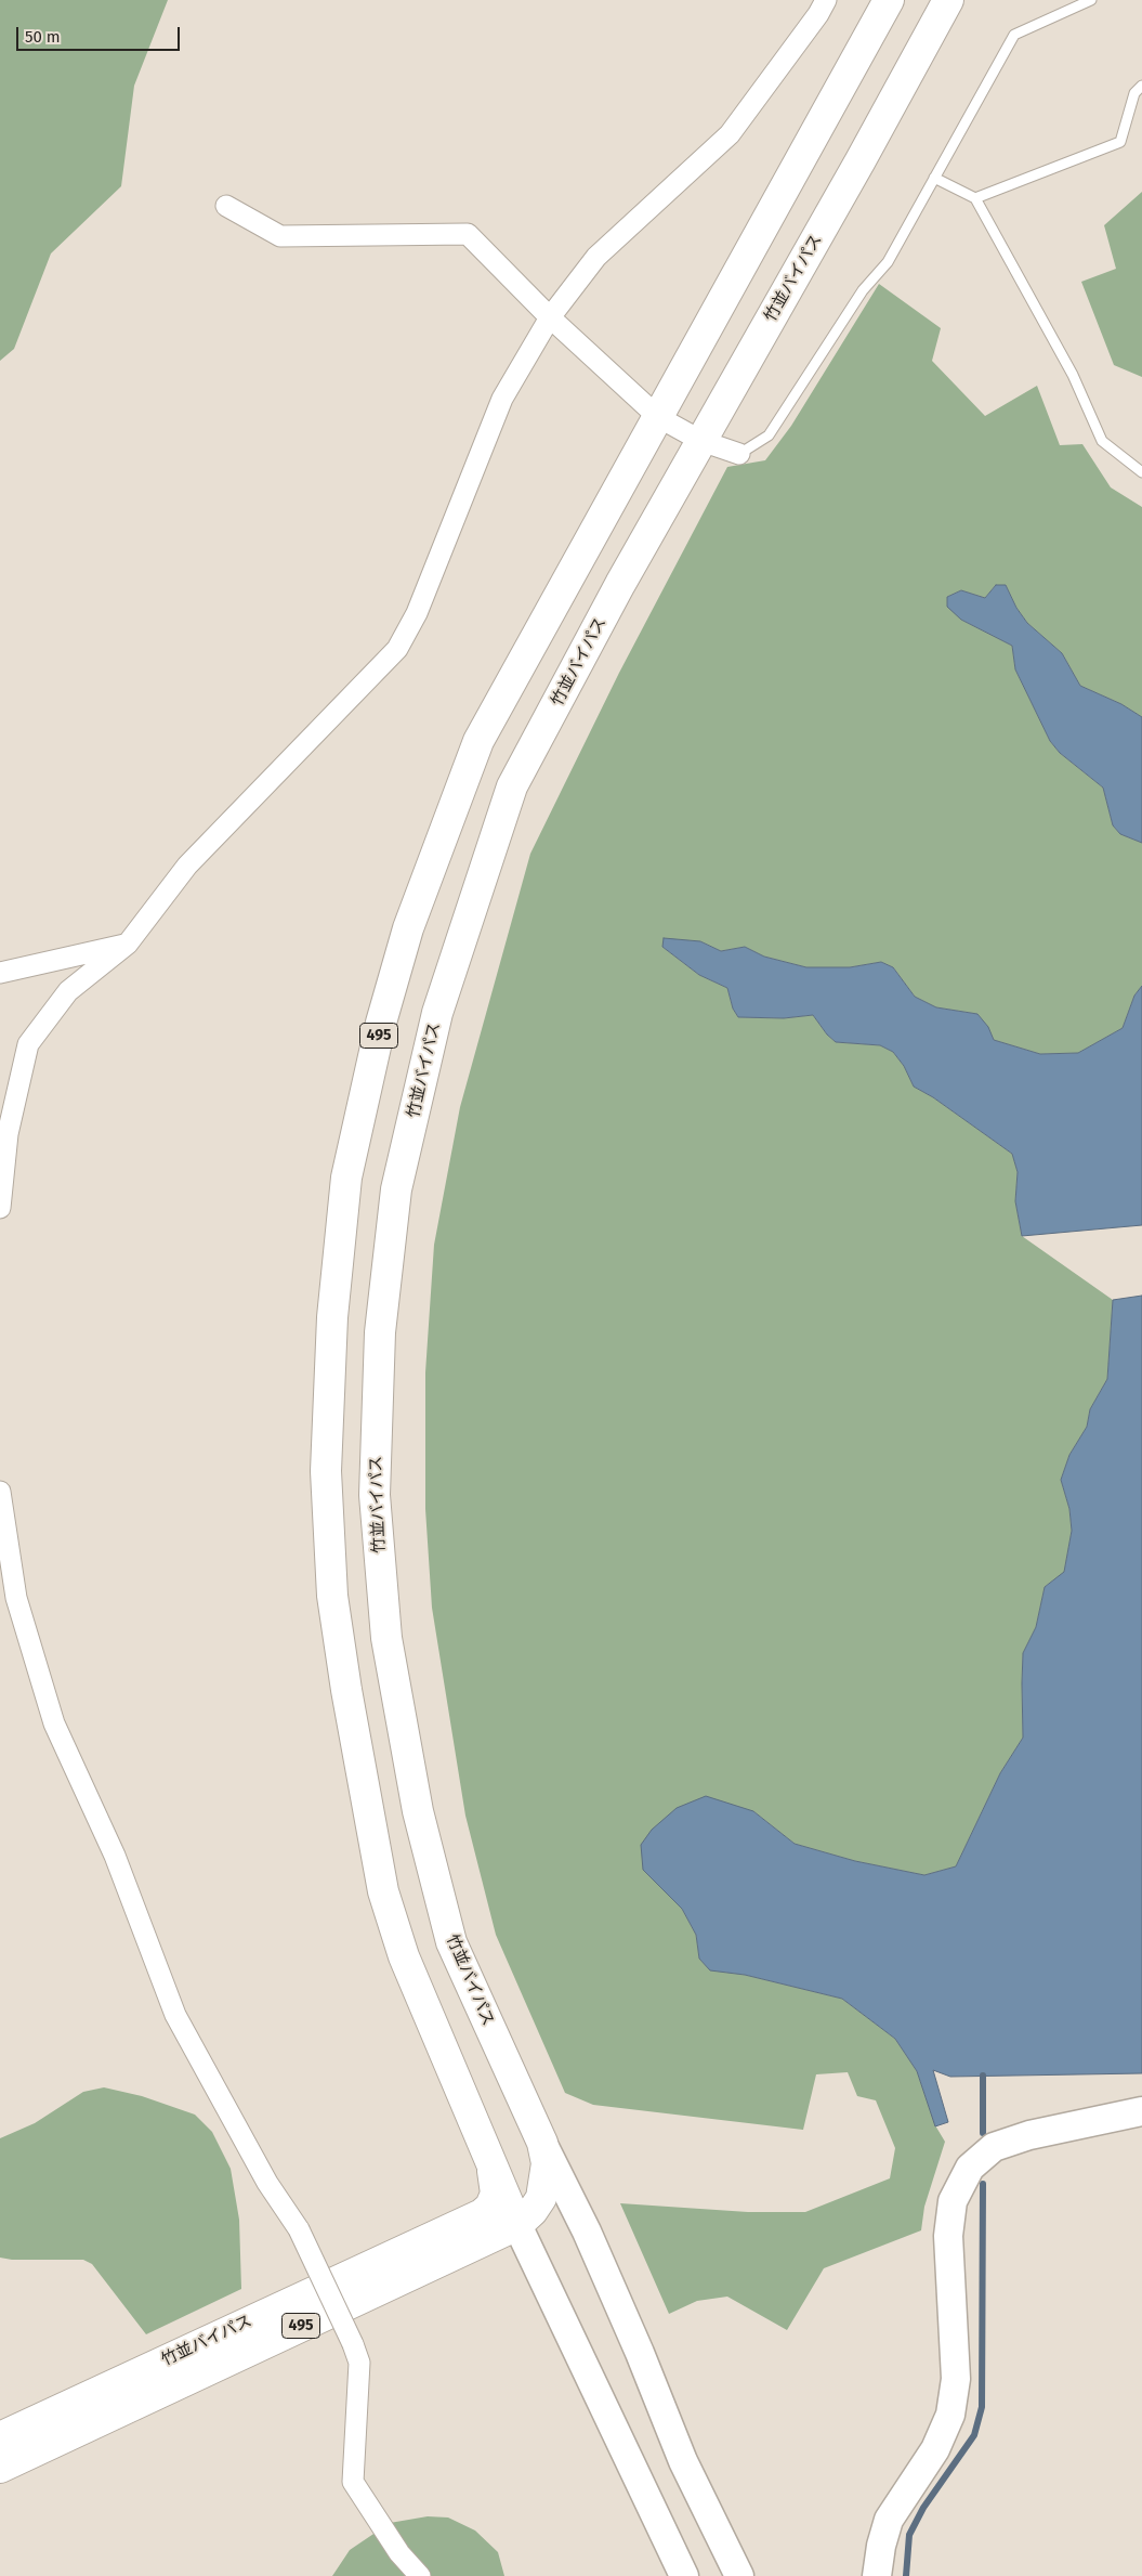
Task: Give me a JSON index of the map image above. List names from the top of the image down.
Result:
{
  "streets": {
    "highway": ["竹並バイパス", "495"]
  },
  "crossings": [
    ["竹並バイパス", "495"]
  ],
  "scale_bar": "50 m"
}
